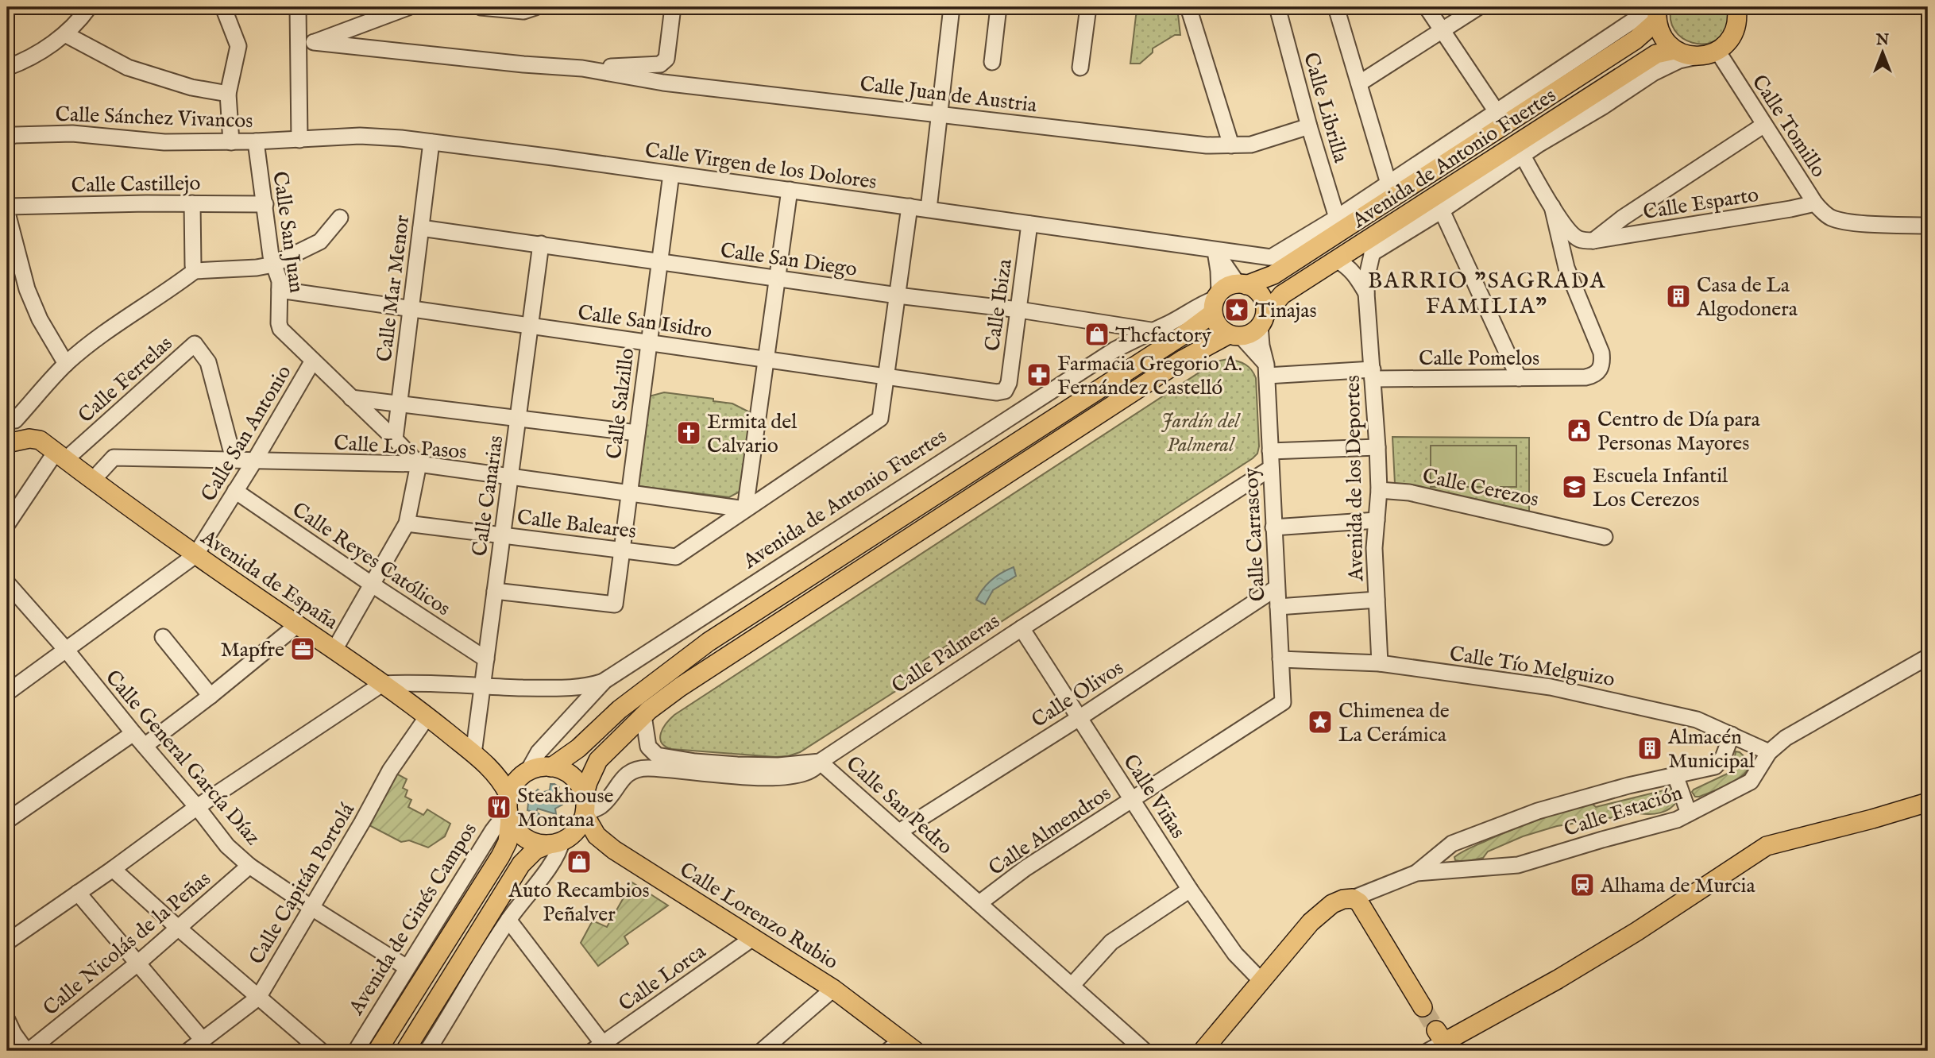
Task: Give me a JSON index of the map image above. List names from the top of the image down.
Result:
{
  "streets": {
    "main road": [
      "Avenida de Antonio Fuertes",
      "Avenida de España",
      "Calle Estación",
      "Calle Lorenzo Rubio",
      "Avenida de Ginés Campos"
    ],
    "street": [
      "Calle Juan de Austria",
      "Calle Librilla",
      "Calle Sánchez Vivancos",
      "Calle Tomillo",
      "Calle Virgen de los Dolores",
      "Calle Castillejo",
      "Calle Esparto",
      "Calle San Juan",
      "Calle San Diego",
      "Calle Mar Menor",
      "Calle Ibiza",
      "Calle San Isidro",
      "Calle Pomelos",
      "Calle Ferrelas",
      "Calle Salzillo",
      "Calle San Antonio",
      "Calle Los Pasos",
      "Avenida de los Deportes",
      "Calle Cerezos",
      "Calle Canarias",
      "Calle Baleares",
      "Calle Carrascoy",
      "Calle Reyes Católicos",
      "Calle Palmeras",
      "Calle Tío Melguizo",
      "Calle Olivos",
      "Calle General García Díaz",
      "Calle Viñas",
      "Calle San Pedro",
      "Calle Almendros",
      "Calle Capitán Portolá",
      "Calle Nicolás de la Peñas",
      "Calle Lorca"
    ]
  },
  "crossings": [
    ["Calle Juan de Austria", "Calle Librilla"],
    ["Calle Librilla", "Avenida de Antonio Fuertes"],
    ["Calle Sánchez Vivancos", "Calle Virgen de los Dolores"],
    ["Calle Sánchez Vivancos", "Calle San Juan"],
    ["Calle Tomillo", "Calle Esparto"],
    ["Avenida de Antonio Fuertes", "Calle Virgen de los Dolores"],
    ["Avenida de Antonio Fuertes", "Calle San Diego"],
    ["Avenida de Antonio Fuertes", "Avenida de los Deportes"],
    ["Avenida de Antonio Fuertes", "Calle Carrascoy"],
    ["Avenida de Antonio Fuertes", "Calle San Pedro"],
    ["Avenida de Antonio Fuertes", "Calle Lorenzo Rubio"],
    ["Avenida de Antonio Fuertes", "Avenida de Ginés Campos"],
    ["Calle Virgen de los Dolores", "Calle Mar Menor"],
    ["Calle Virgen de los Dolores", "Calle Ibiza"],
    ["Calle Virgen de los Dolores", "Calle Salzillo"],
    ["Calle Castillejo", "Calle San Juan"],
    ["Calle San Juan", "Calle Mar Menor"],
    ["Calle San Juan", "Calle San Isidro"],
    ["Calle San Juan", "Calle San Antonio"],
    ["Calle San Juan", "Calle Los Pasos"],
    ["Calle San Diego", "Calle Mar Menor"],
    ["Calle San Diego", "Calle Ibiza"],
    ["Calle San Diego", "Calle Salzillo"],
    ["Calle San Diego", "Calle Canarias"],
    ["Calle Mar Menor", "Calle San Isidro"],
    ["Calle Ibiza", "Calle San Isidro"],
    ["Calle San Isidro", "Calle Salzillo"],
    ["Calle San Isidro", "Calle Canarias"],
    ["Calle Pomelos", "Avenida de los Deportes"],
    ["Calle Pomelos", "Calle Carrascoy"],
    ["Calle Ferrelas", "Calle Los Pasos"],
    ["Calle Ferrelas", "Avenida de España"],
    ["Calle Salzillo", "Calle Los Pasos"],
    ["Calle Salzillo", "Calle Canarias"],
    ["Calle Salzillo", "Calle Baleares"],
    ["Calle San Antonio", "Calle Los Pasos"],
    ["Calle San Antonio", "Calle Reyes Católicos"],
    ["Calle San Antonio", "Avenida de España"],
    ["Calle Los Pasos", "Calle Canarias"],
    ["Calle Los Pasos", "Calle Baleares"],
    ["Calle Los Pasos", "Avenida de España"],
    ["Avenida de los Deportes", "Calle Cerezos"],
    ["Avenida de los Deportes", "Calle Tío Melguizo"],
    ["Calle Canarias", "Calle Baleares"],
    ["Calle Canarias", "Calle Reyes Católicos"],
    ["Calle Canarias", "Avenida de España"],
    ["Calle Carrascoy", "Calle Palmeras"],
    ["Calle Carrascoy", "Calle Tío Melguizo"],
    ["Calle Carrascoy", "Calle Olivos"],
    ["Calle Carrascoy", "Calle Almendros"],
    ["Avenida de España", "Calle Capitán Portolá"],
    ["Calle Palmeras", "Calle Viñas"],
    ["Calle Palmeras", "Calle San Pedro"],
    ["Calle Tío Melguizo", "Calle Estación"],
    ["Calle Olivos", "Calle Viñas"],
    ["Calle Olivos", "Calle San Pedro"],
    ["Calle General García Díaz", "Calle Capitán Portolá"],
    ["Calle General García Díaz", "Avenida de Ginés Campos"],
    ["Calle General García Díaz", "Calle Nicolás de la Peñas"],
    ["Calle Viñas", "Calle Estación"],
    ["Calle Viñas", "Calle Almendros"],
    ["Calle San Pedro", "Calle Almendros"],
    ["Calle San Pedro", "Calle Lorenzo Rubio"],
    ["Calle San Pedro", "Avenida de Ginés Campos"],
    ["Calle Lorenzo Rubio", "Avenida de Ginés Campos"],
    ["Calle Lorenzo Rubio", "Calle Lorca"]
  ],
  "districts": ["BARRIO \"SAGRADA FAMILIA\""],
  "parks": ["Jardín del Palmeral"],
  "places": {
    "building": ["Casa de La Algodonera", "Almacén Municipal"],
    "place": ["Tinajas", "Chimenea de La Cerámica"],
    "shop": ["Thcfactory", "Auto Recambios Peñalver"],
    "pharmacy": ["Farmacia Gregorio A. Fernández Castelló"],
    "public building": ["Centro de Día para Personas Mayores"],
    "church": ["Ermita del Calvario"],
    "school or university": ["Escuela Infantil Los Cerezos"],
    "office": ["Mapfre"],
    "restaurant": ["Steakhouse Montana"],
    "station": ["Alhama de Murcia"]
  },
  "north": "top"
}
